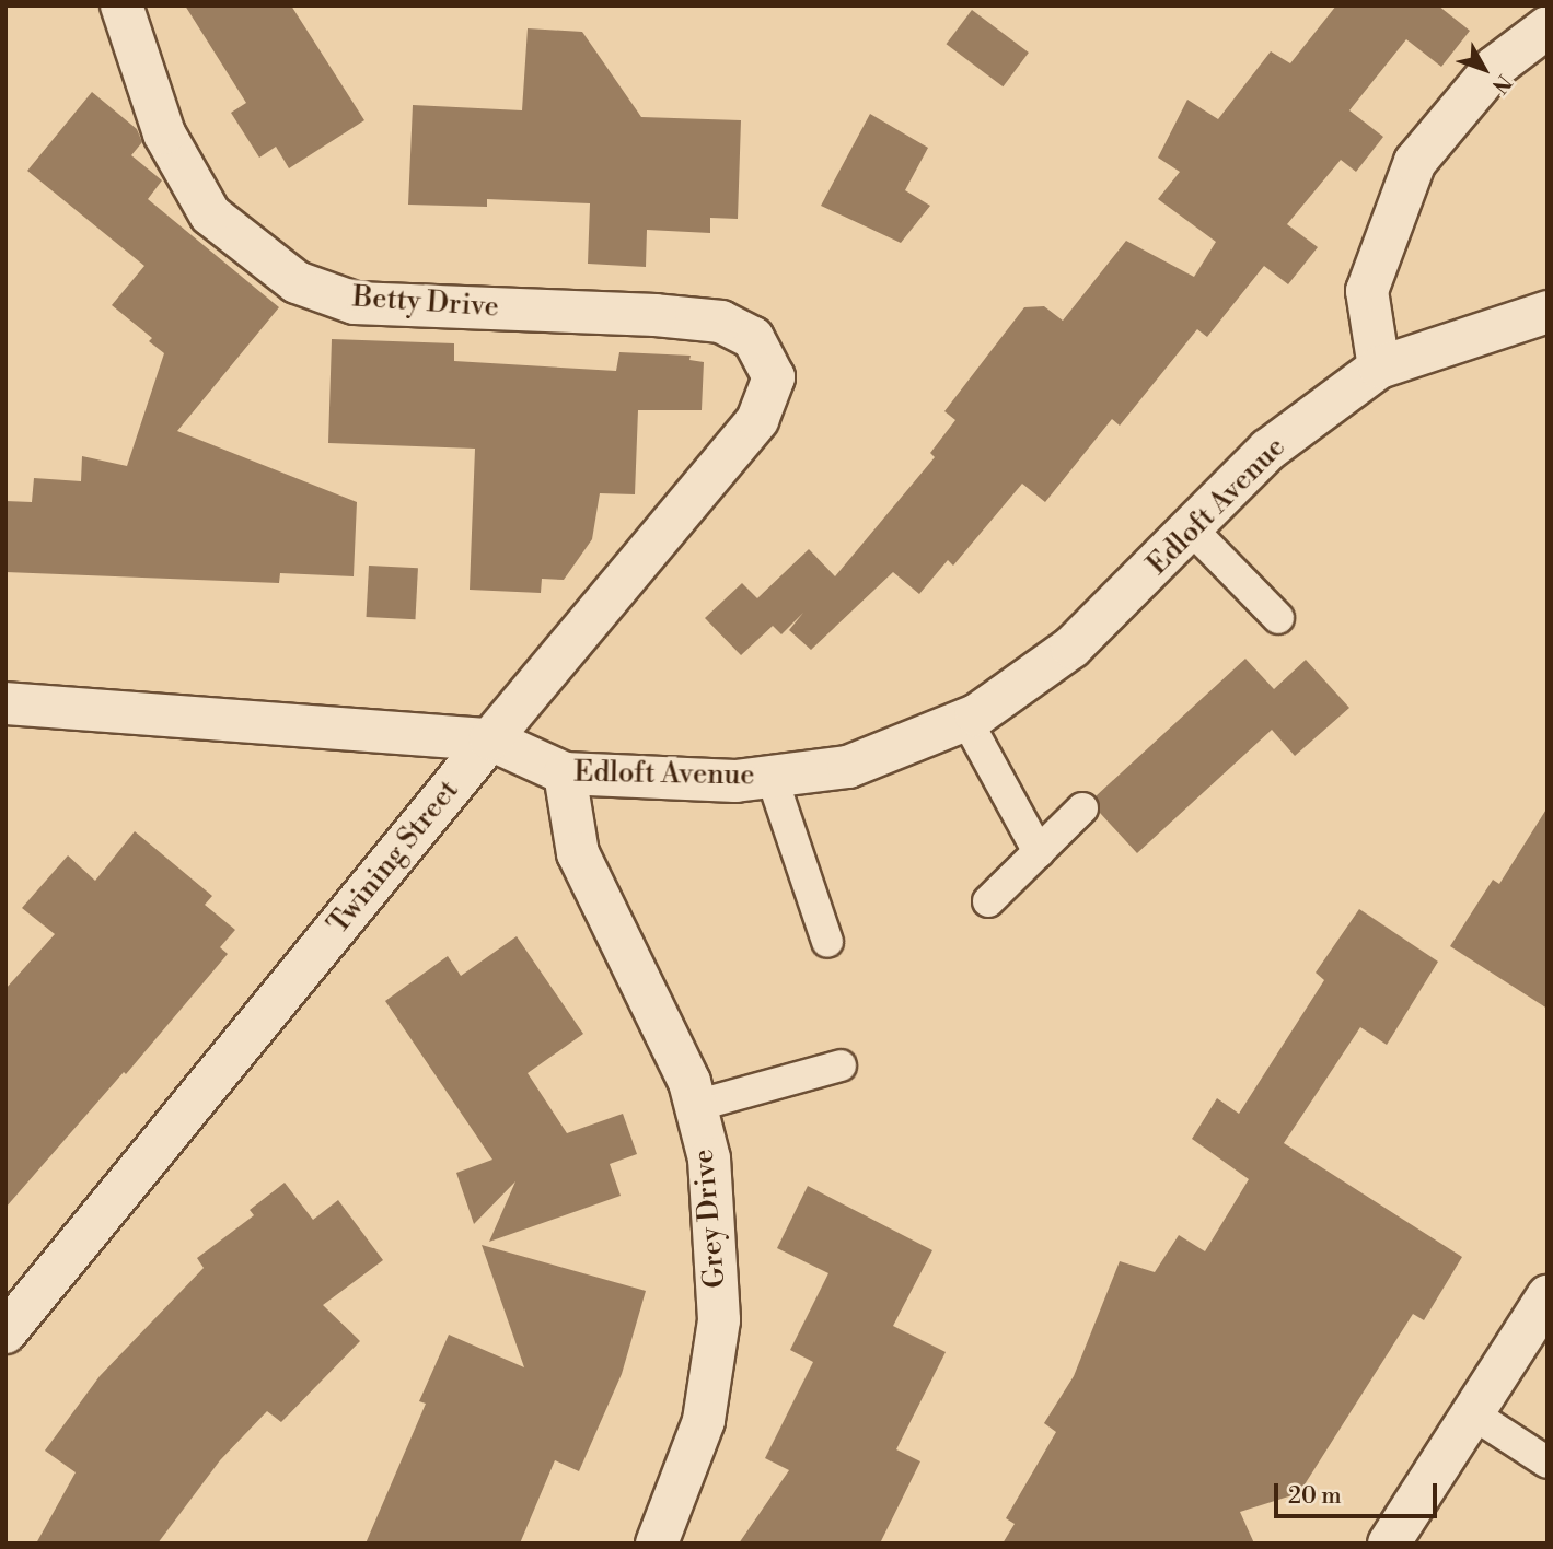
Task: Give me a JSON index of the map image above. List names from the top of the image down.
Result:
{
  "streets": {
    "street": [
      "Betty Drive",
      "Edloft Avenue",
      "Twining Street",
      "Grey Drive"
    ]
  },
  "crossings": [
    ["Betty Drive", "Twining Street"],
    ["Edloft Avenue", "Twining Street"],
    ["Edloft Avenue", "Grey Drive"]
  ],
  "scale_bar": "20 m",
  "north": "bottom right"
}
